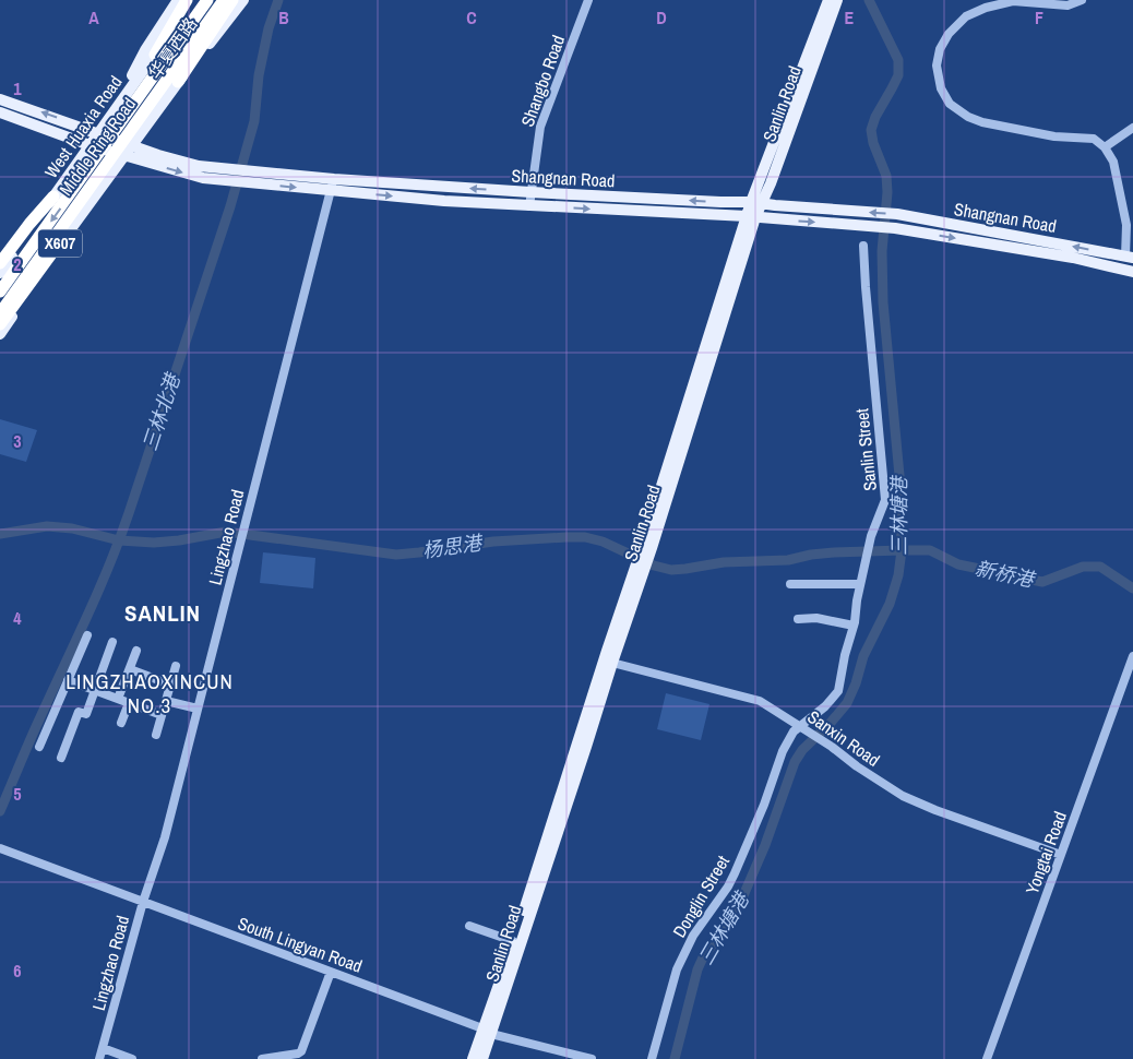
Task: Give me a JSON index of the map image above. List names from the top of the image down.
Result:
{
  "streets": {
    "highway": ["Middle Ring Road"],
    "main road": [
      "华夏西路",
      "Sanlin Road",
      "West Huaxia Road",
      "Shangnan Road",
      "X607"
    ],
    "street": [
      "Shangbo Road",
      "Sanlin Street",
      "Lingzhao Road",
      "Sanxin Road",
      "Yongtai Road",
      "Donglin Street",
      "South Lingyan Road"
    ]
  },
  "crossings": [
    ["华夏西路", "Middle Ring Road"],
    ["华夏西路", "Shangnan Road"],
    ["华夏西路", "X607"],
    ["Shangbo Road", "Shangnan Road"],
    ["Sanlin Road", "Shangnan Road"],
    ["Sanlin Road", "Sanxin Road"],
    ["Sanlin Road", "South Lingyan Road"],
    ["West Huaxia Road", "Shangnan Road"],
    ["Shangnan Road", "X607"],
    ["Shangnan Road", "Lingzhao Road"],
    ["Sanlin Street", "Sanxin Road"],
    ["Sanlin Street", "Donglin Street"],
    ["Lingzhao Road", "South Lingyan Road"],
    ["Sanxin Road", "Yongtai Road"],
    ["Sanxin Road", "Donglin Street"]
  ],
  "districts": ["SANLIN", "LINGZHAOXINCUN NO.3"],
  "water": [
    "三林北港",
    "三林塘港",
    "杨思港",
    "新桥港"
  ],
  "grid": {
    "columns": [
      "A",
      "B",
      "C",
      "D",
      "E",
      "F"
    ],
    "rows": [
      "1",
      "2",
      "3",
      "4",
      "5",
      "6"
    ]
  }
}
